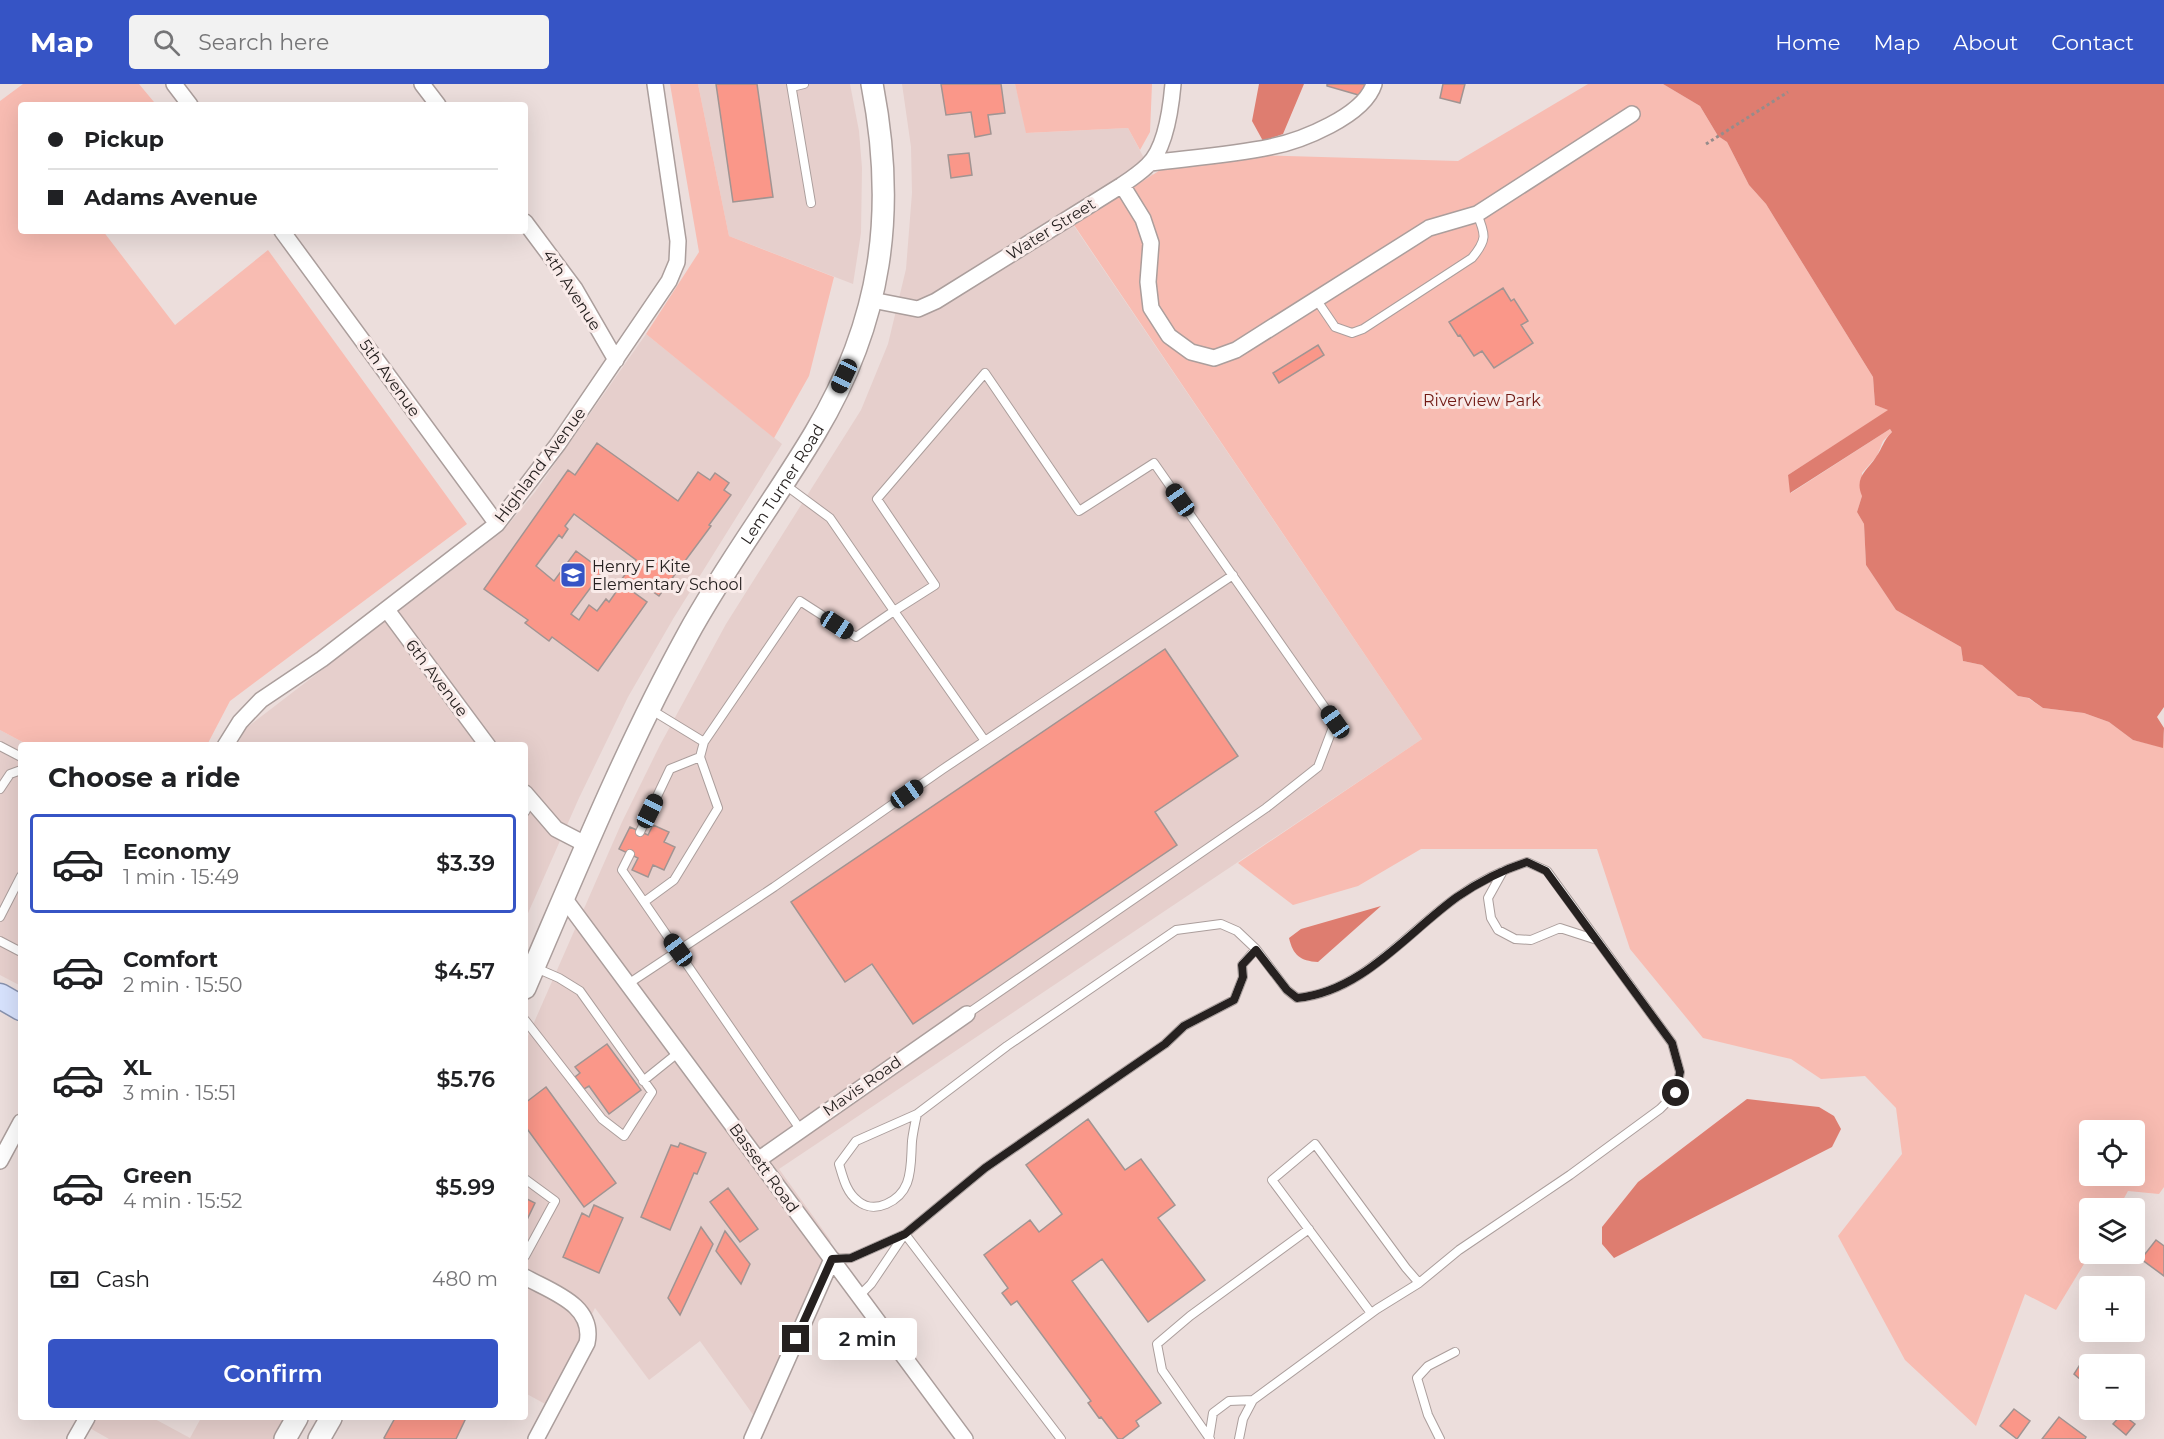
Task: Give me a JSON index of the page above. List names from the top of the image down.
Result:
{
  "streets": {
    "main road": ["Lem Turner Road"],
    "street": [
      "Water Street",
      "4th Avenue",
      "5th Avenue",
      "Highland Avenue",
      "6th Avenue",
      "Mavis Road",
      "Bassett Road"
    ]
  },
  "crossings": [
    ["Water Street", "Lem Turner Road"],
    ["4th Avenue", "Highland Avenue"],
    ["5th Avenue", "Highland Avenue"],
    ["Highland Avenue", "6th Avenue"],
    ["Lem Turner Road", "Bassett Road"],
    ["Mavis Road", "Bassett Road"]
  ],
  "parks": ["Riverview Park"],
  "places": {
    "school or university": ["Henry F Kite Elementary School"]
  },
  "page": {
    "header": "Map",
    "search": "Search here",
    "nav": [
      "Home",
      "Map",
      "About",
      "Contact"
    ],
    "banner": ["Pickup", "Adams Avenue"],
    "heading": "Choose a ride",
    "list": [
      {
        "name": "Economy",
        "note": "1 min · 15:49",
        "value": "$3.39"
      },
      {
        "name": "Comfort",
        "note": "2 min · 15:50",
        "value": "$4.57"
      },
      {
        "name": "XL",
        "note": "3 min · 15:51",
        "value": "$5.76"
      },
      {
        "name": "Green",
        "note": "4 min · 15:52",
        "value": "$5.99"
      }
    ],
    "map_buttons": ["+", "−"],
    "pay": ["Cash", "480 m"],
    "bubble": "2 min",
    "buttons": "Confirm"
  }
}
